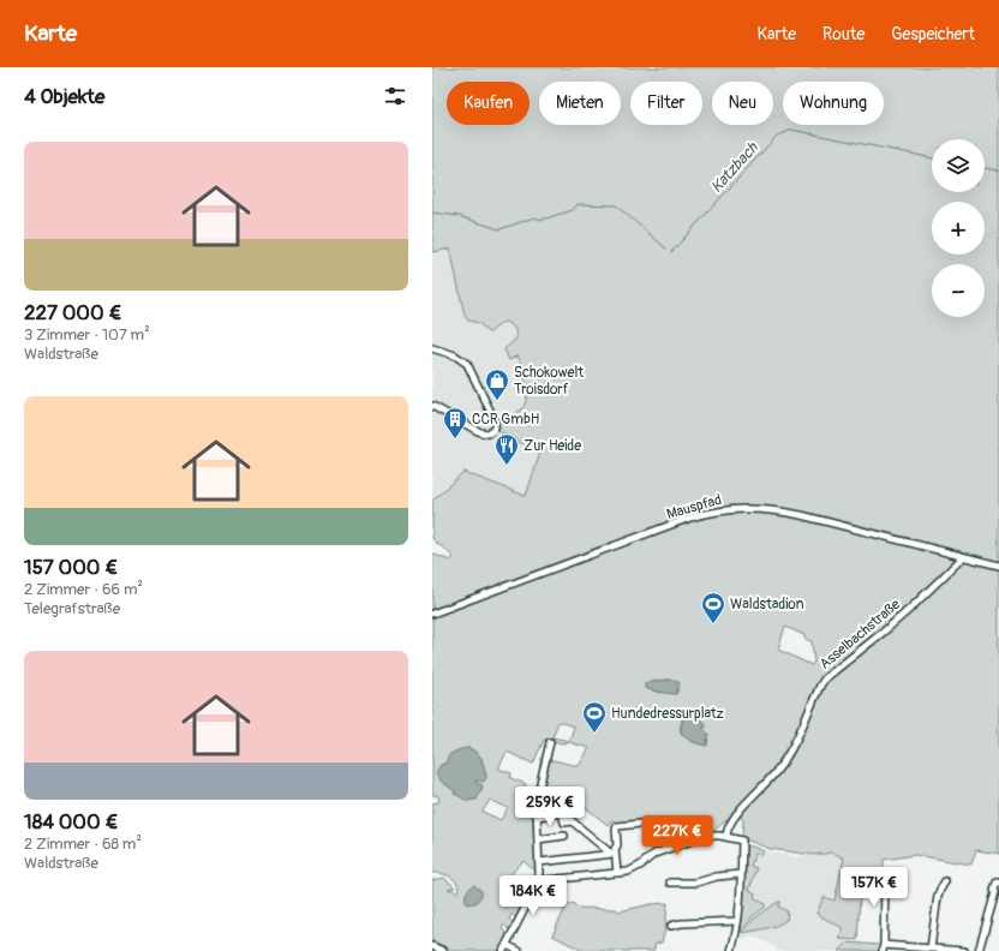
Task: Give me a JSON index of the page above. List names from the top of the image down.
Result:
{
  "streets": {
    "street": ["Mauspfad", "Asselbachstraße"]
  },
  "crossings": [
    ["Mauspfad", "Asselbachstraße"]
  ],
  "water": ["Katzbach"],
  "places": {
    "shop": ["Schokowelt Troisdorf"],
    "building": ["CCR GmbH"],
    "restaurant": ["Zur Heide"],
    "sports": ["Waldstadion", "Hundedressurplatz"]
  },
  "page": {
    "header": "Karte",
    "nav": ["Karte", "Route", "Gespeichert"],
    "heading": "4 Objekte",
    "chip": [
      "Kaufen",
      "Mieten",
      "Filter",
      "Neu",
      "Wohnung"
    ],
    "list": [
      {
        "name": "227 000 €",
        "note": "3 Zimmer · 107 m² · Waldstraße"
      },
      {
        "name": "157 000 €",
        "note": "2 Zimmer · 66 m² · Telegrafstraße"
      },
      {
        "name": "184 000 €",
        "note": "2 Zimmer · 68 m² · Waldstraße"
      }
    ],
    "map_buttons": ["+", "−"],
    "price": [
      "259K €",
      "227K €",
      "157K €",
      "184K €"
    ]
  }
}
